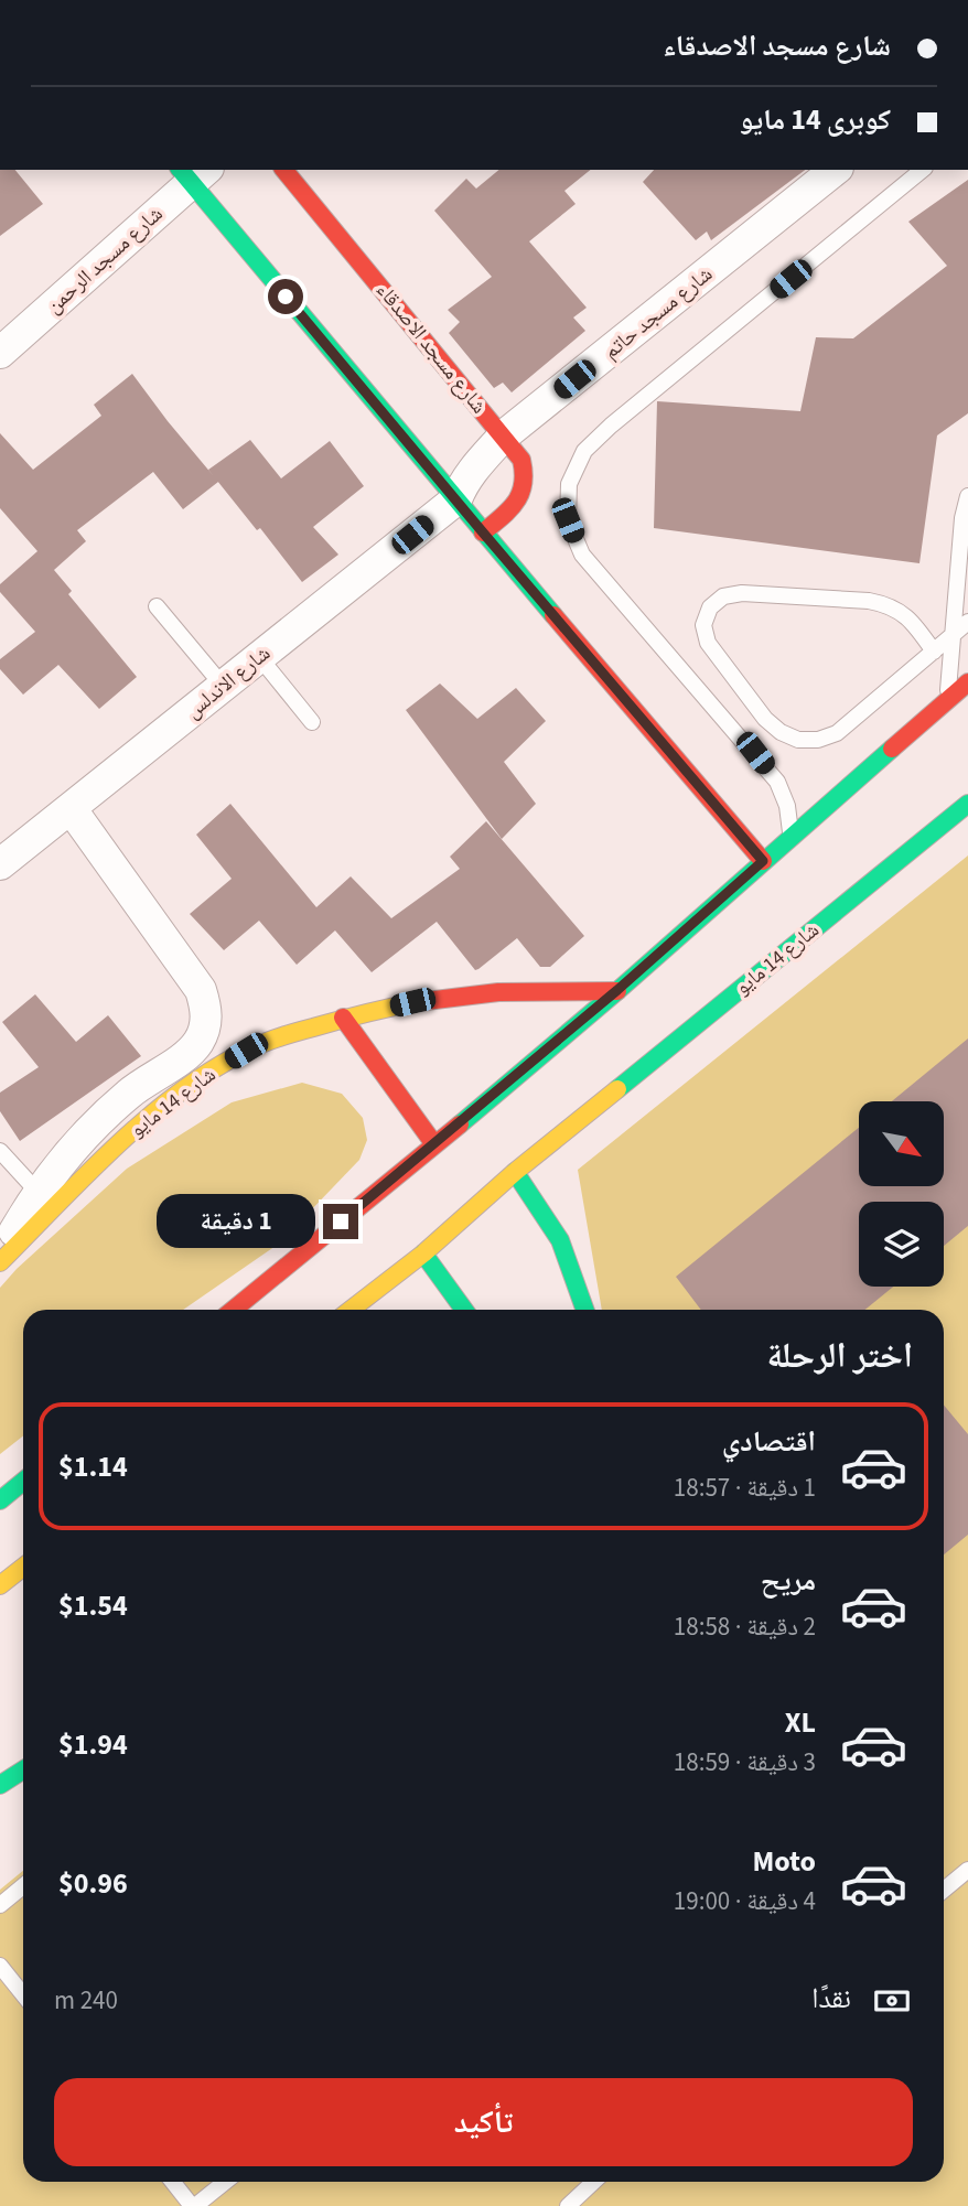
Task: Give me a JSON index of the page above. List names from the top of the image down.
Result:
{
  "streets": {
    "main road": ["شارع مسجد الاصدقاء", "شارع 14 مايو"],
    "street": ["شارع مسجد الرحمن", "شارع مسجد حاتم", "شارع الاندلس"]
  },
  "crossings": [
    ["شارع مسجد حاتم", "شارع مسجد الاصدقاء"],
    ["شارع مسجد حاتم", "شارع الاندلس"]
  ],
  "north": "bottom right",
  "page": {
    "banner": ["شارع مسجد الاصدقاء", "كوبرى 14 مايو"],
    "bubble": "1 دقيقة",
    "heading": "اختر الرحلة",
    "list": [
      {
        "name": "اقتصادي",
        "note": "1 دقيقة · 18:57",
        "value": "$1.14"
      },
      {
        "name": "مريح",
        "note": "2 دقيقة · 18:58",
        "value": "$1.54"
      },
      {
        "name": "XL",
        "note": "3 دقيقة · 18:59",
        "value": "$1.94"
      },
      {
        "name": "Moto",
        "note": "4 دقيقة · 19:00",
        "value": "$0.96"
      }
    ],
    "pay": ["نقدًا", "240 m"],
    "buttons": "تأكيد"
  }
}
